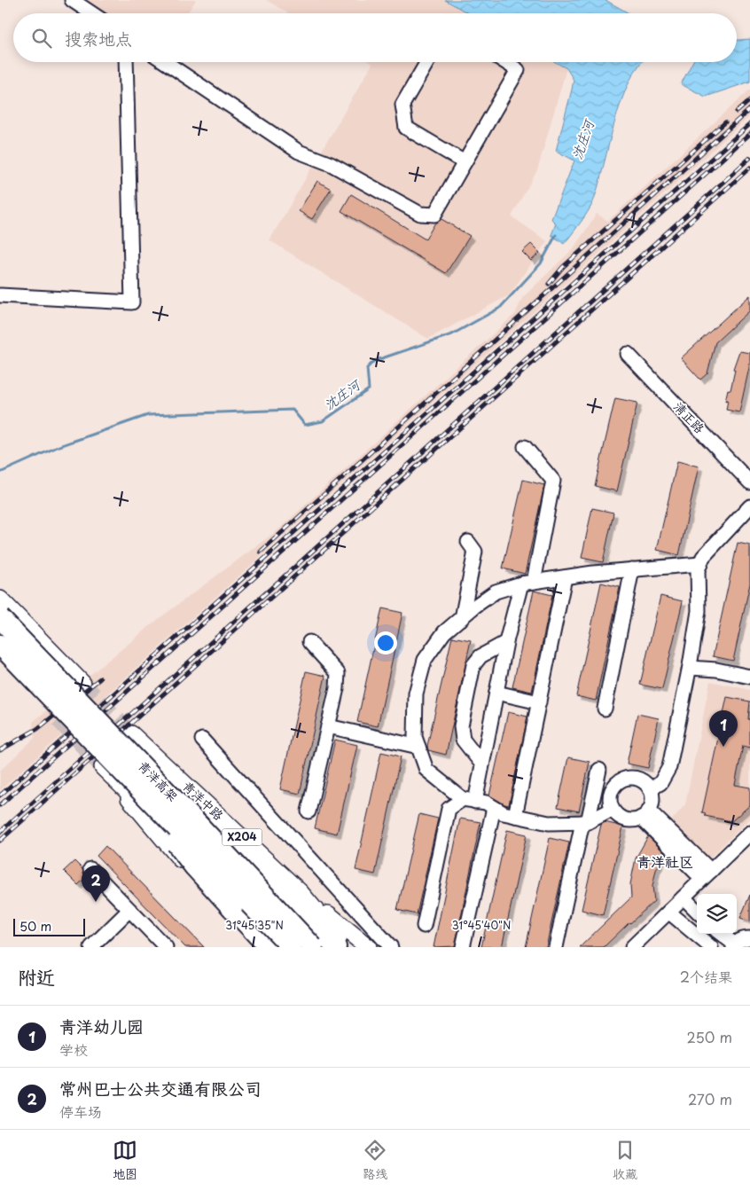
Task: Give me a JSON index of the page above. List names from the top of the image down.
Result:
{
  "streets": {
    "highway": ["青洋高架"],
    "main road": ["青洋中路", "X204"],
    "street": ["清正路"]
  },
  "districts": ["青洋社区"],
  "water": ["沈庄河"],
  "scale_bar": "50 m",
  "page": {
    "search": "搜索地点",
    "pins": ["1", "2"],
    "scale": "50 m",
    "heading": ["附近", "2个结果"],
    "list": [
      {
        "mark": "1",
        "name": "青洋幼儿园",
        "note": "学校",
        "value": "250 m"
      },
      {
        "mark": "2",
        "name": "常州巴士公共交通有限公司",
        "note": "停车场",
        "value": "270 m"
      }
    ],
    "nav": ["地图", "路线", "收藏"]
  },
  "coordinates": ["31°45'35\"N", "31°45'40\"N"]
}
